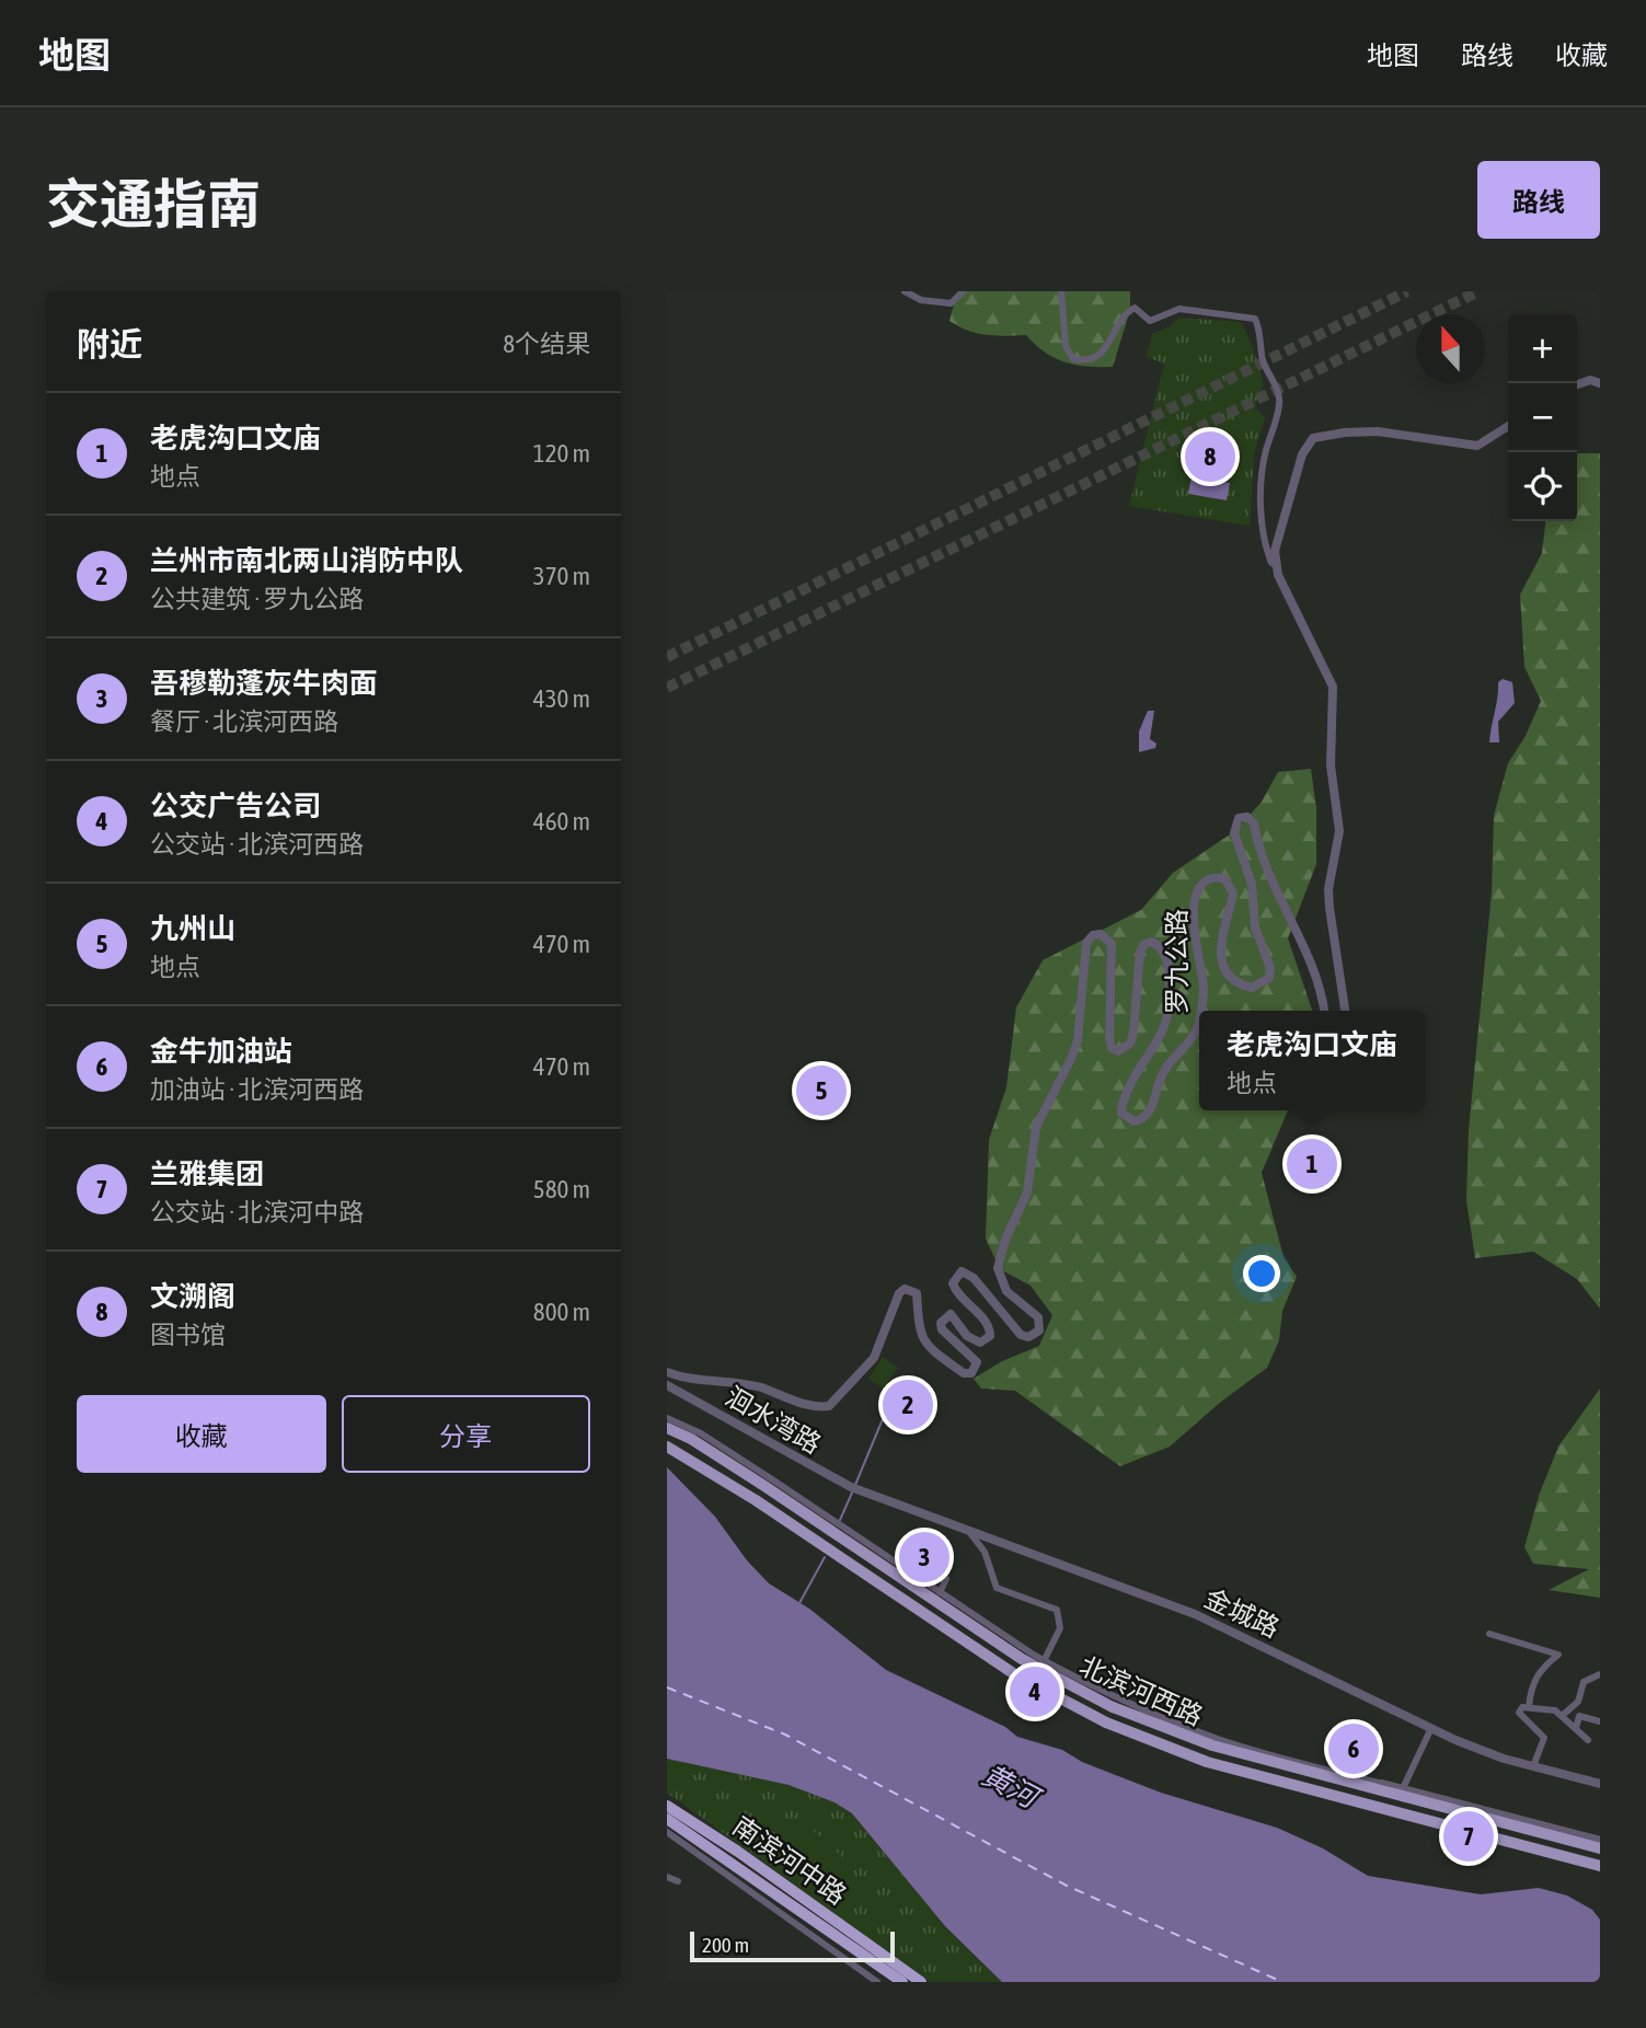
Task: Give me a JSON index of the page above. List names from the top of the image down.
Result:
{
  "streets": {
    "highway": ["南滨河中路"],
    "main road": ["北滨河西路"],
    "street": ["罗九公路", "洄水湾路", "金城路"]
  },
  "crossings": [
    ["洄水湾路", "金城路"]
  ],
  "water": ["黄河"],
  "scale_bar": "200 m",
  "north": "top",
  "page": {
    "header": "地图",
    "nav": ["地图", "路线", "收藏"],
    "title": "交通指南",
    "buttons": [
      "路线",
      ["收藏", "分享"]
    ],
    "heading": ["附近", "8个结果"],
    "map_buttons": ["+", "−"],
    "list": [
      {
        "mark": "1",
        "name": "老虎沟口文庙",
        "note": "地点",
        "value": "120 m"
      },
      {
        "mark": "2",
        "name": "兰州市南北两山消防中队",
        "note": "公共建筑 · 罗九公路",
        "value": "370 m"
      },
      {
        "mark": "3",
        "name": "吾穆勒蓬灰牛肉面",
        "note": "餐厅 · 北滨河西路",
        "value": "430 m"
      },
      {
        "mark": "4",
        "name": "公交广告公司",
        "note": "公交站 · 北滨河西路",
        "value": "460 m"
      },
      {
        "mark": "5",
        "name": "九州山",
        "note": "地点",
        "value": "470 m"
      },
      {
        "mark": "6",
        "name": "金牛加油站",
        "note": "加油站 · 北滨河西路",
        "value": "470 m"
      },
      {
        "mark": "7",
        "name": "兰雅集团",
        "note": "公交站 · 北滨河中路",
        "value": "580 m"
      },
      {
        "mark": "8",
        "name": "文溯阁",
        "note": "图书馆",
        "value": "800 m"
      }
    ],
    "pins": [
      "8",
      "5",
      "1",
      "2",
      "3",
      "4",
      "6",
      "7"
    ],
    "popup": ["老虎沟口文庙", "地点"],
    "scale": "200 m"
  }
}
